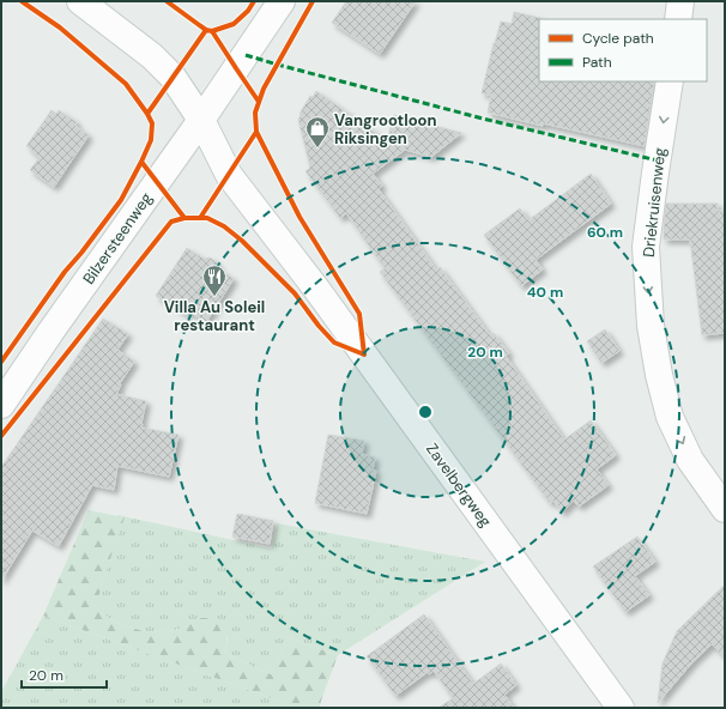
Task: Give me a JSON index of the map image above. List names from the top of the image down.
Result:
{
  "streets": {
    "main road": ["Driekruisenweg", "Bilzersteenweg", "Zavelbergweg"]
  },
  "crossings": [
    ["Bilzersteenweg", "Zavelbergweg"]
  ],
  "one_way": ["Driekruisenweg"],
  "places": {
    "shop": ["Vangrootloon Riksingen"],
    "restaurant": ["Villa Au Soleil restaurant"]
  },
  "legend": ["Cycle path", "Path"],
  "scale_bar": "20 m",
  "rings": ["60 m", "40 m", "20 m"]
}
